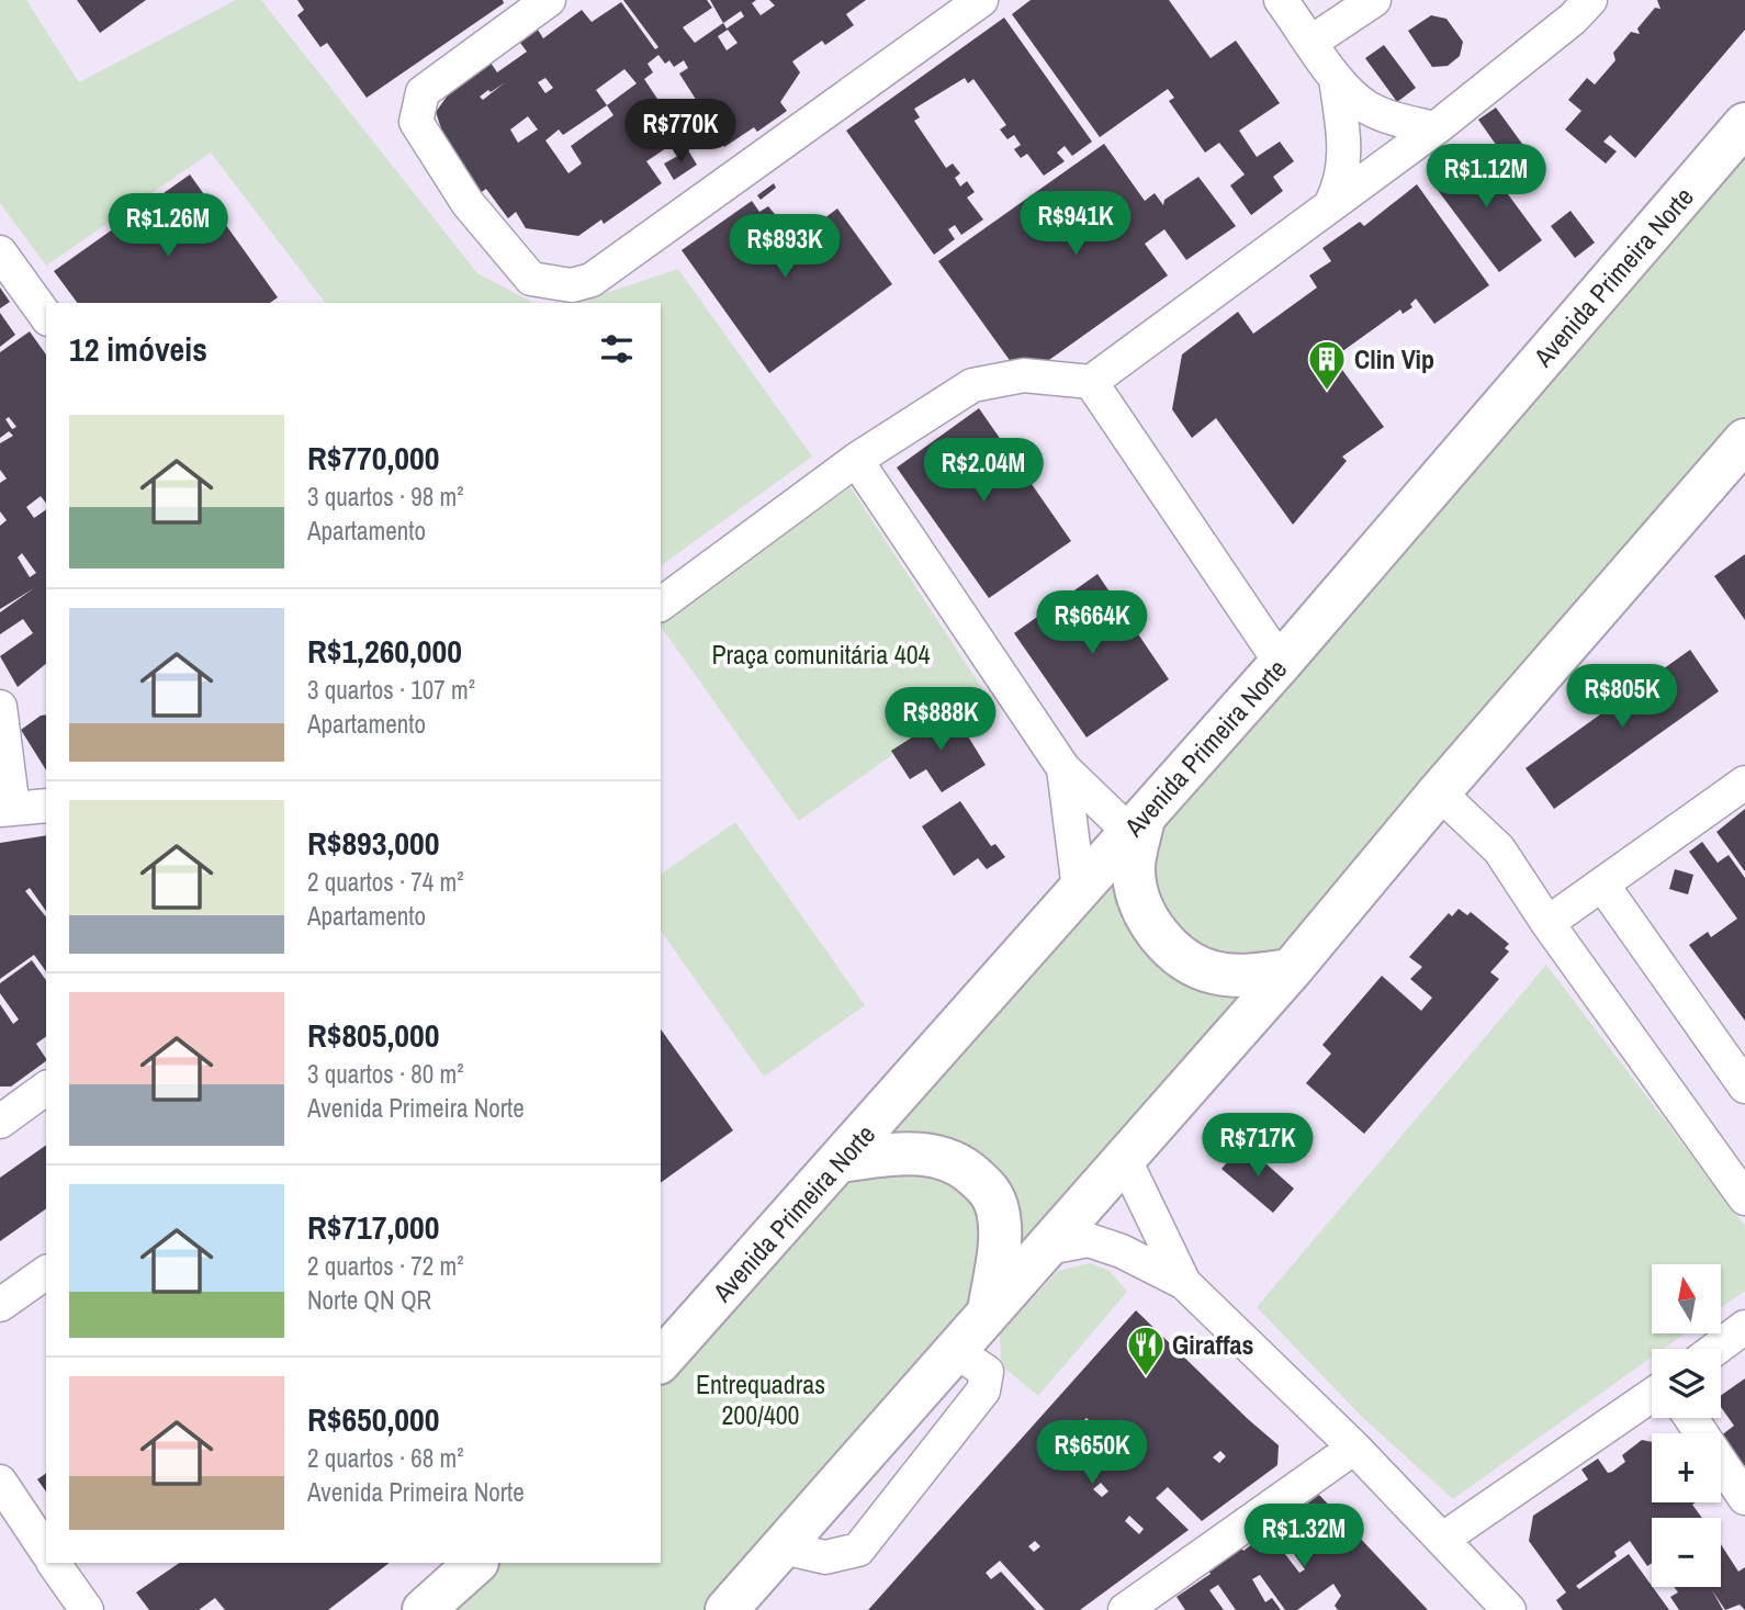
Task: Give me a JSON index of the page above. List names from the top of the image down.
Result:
{
  "streets": {
    "main road": ["Avenida Primeira Norte"]
  },
  "parks": ["Praça comunitária 404", "Entrequadras 200/400"],
  "places": {
    "building": ["Clin Vip"],
    "restaurant": ["Giraffas"]
  },
  "north": "top",
  "page": {
    "price": [
      "R$770K",
      "R$1.12M",
      "R$941K",
      "R$1.26M",
      "R$893K",
      "R$2.04M",
      "R$664K",
      "R$805K",
      "R$888K",
      "R$717K",
      "R$650K",
      "R$1.32M"
    ],
    "heading": "12 imóveis",
    "list": [
      {
        "name": "R$770,000",
        "note": "3 quartos · 98 m² · Apartamento"
      },
      {
        "name": "R$1,260,000",
        "note": "3 quartos · 107 m² · Apartamento"
      },
      {
        "name": "R$893,000",
        "note": "2 quartos · 74 m² · Apartamento"
      },
      {
        "name": "R$805,000",
        "note": "3 quartos · 80 m² · Avenida Primeira Norte"
      },
      {
        "name": "R$717,000",
        "note": "2 quartos · 72 m² · Norte QN QR"
      },
      {
        "name": "R$650,000",
        "note": "2 quartos · 68 m² · Avenida Primeira Norte"
      }
    ],
    "map_buttons": ["+", "−"]
  }
}
